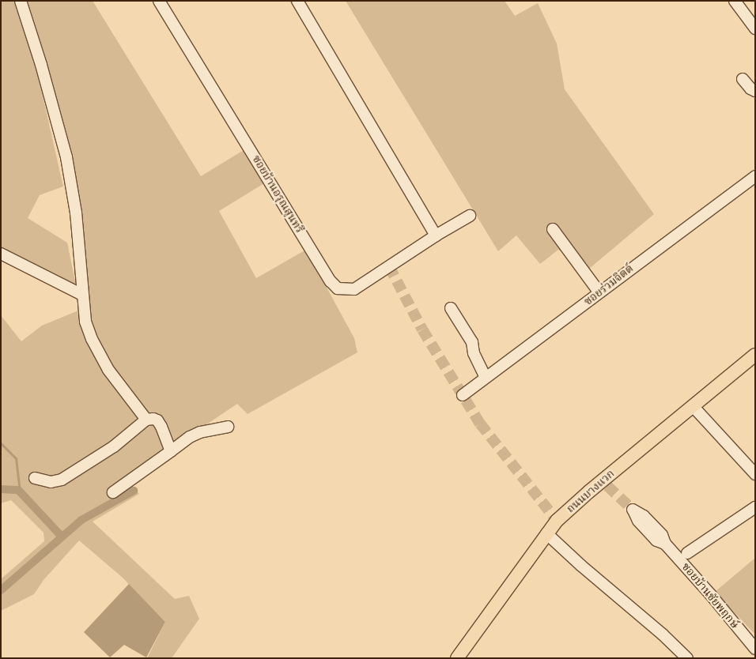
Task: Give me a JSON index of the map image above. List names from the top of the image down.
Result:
{
  "streets": {
    "main road": ["ถนนบางแวก"],
    "street": ["ซอยบ้านอรุณสุนทรี", "ซอยร่วมจิตต์", "ซอยบ้านชัยพฤกษ์"]
  }
}
